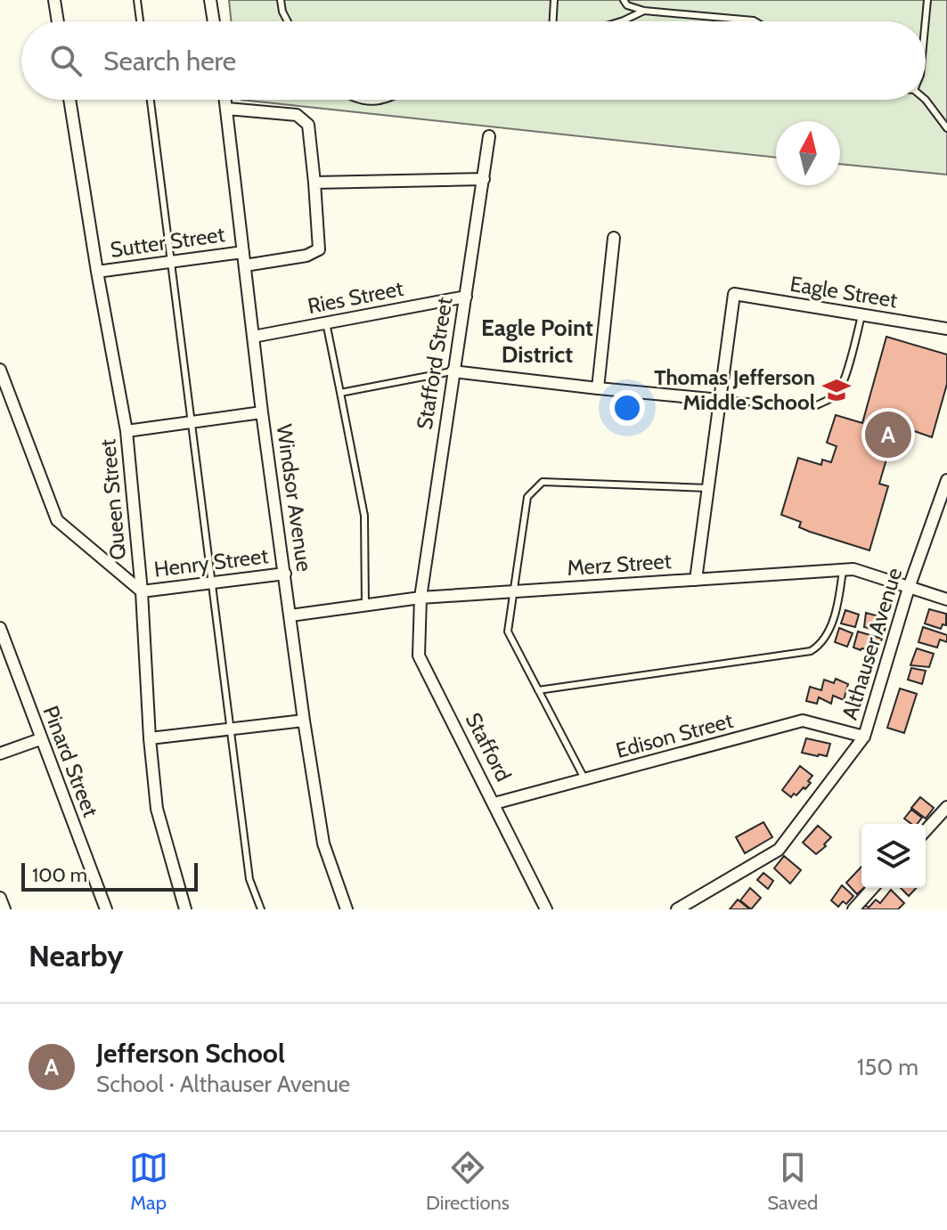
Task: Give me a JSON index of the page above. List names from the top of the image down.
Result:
{
  "streets": {
    "street": [
      "Sutter Street",
      "Eagle Street",
      "Ries Street",
      "Stafford Street",
      "Windsor Avenue",
      "Queen Street",
      "Henry Street",
      "Merz Street",
      "Althauser Avenue",
      "Edison Street",
      "Stafford",
      "Pinard Street"
    ]
  },
  "crossings": [
    ["Sutter Street", "Windsor Avenue"],
    ["Sutter Street", "Queen Street"],
    ["Ries Street", "Stafford Street"],
    ["Ries Street", "Windsor Avenue"],
    ["Stafford Street", "Merz Street"],
    ["Stafford Street", "Stafford"],
    ["Windsor Avenue", "Henry Street"],
    ["Windsor Avenue", "Merz Street"],
    ["Queen Street", "Henry Street"],
    ["Merz Street", "Althauser Avenue"],
    ["Merz Street", "Stafford"],
    ["Althauser Avenue", "Edison Street"],
    ["Edison Street", "Stafford"]
  ],
  "districts": ["Eagle Point District"],
  "places": {
    "school or university": ["Thomas Jefferson Middle School"]
  },
  "scale_bar": "100 m",
  "north": "top",
  "page": {
    "search": "Search here",
    "pins": "A",
    "scale": "100 m",
    "heading": "Nearby",
    "list": [
      {
        "mark": "A",
        "name": "Jefferson School",
        "note": "School · Althauser Avenue",
        "value": "150 m"
      }
    ],
    "nav": ["Map", "Directions", "Saved"]
  }
}
